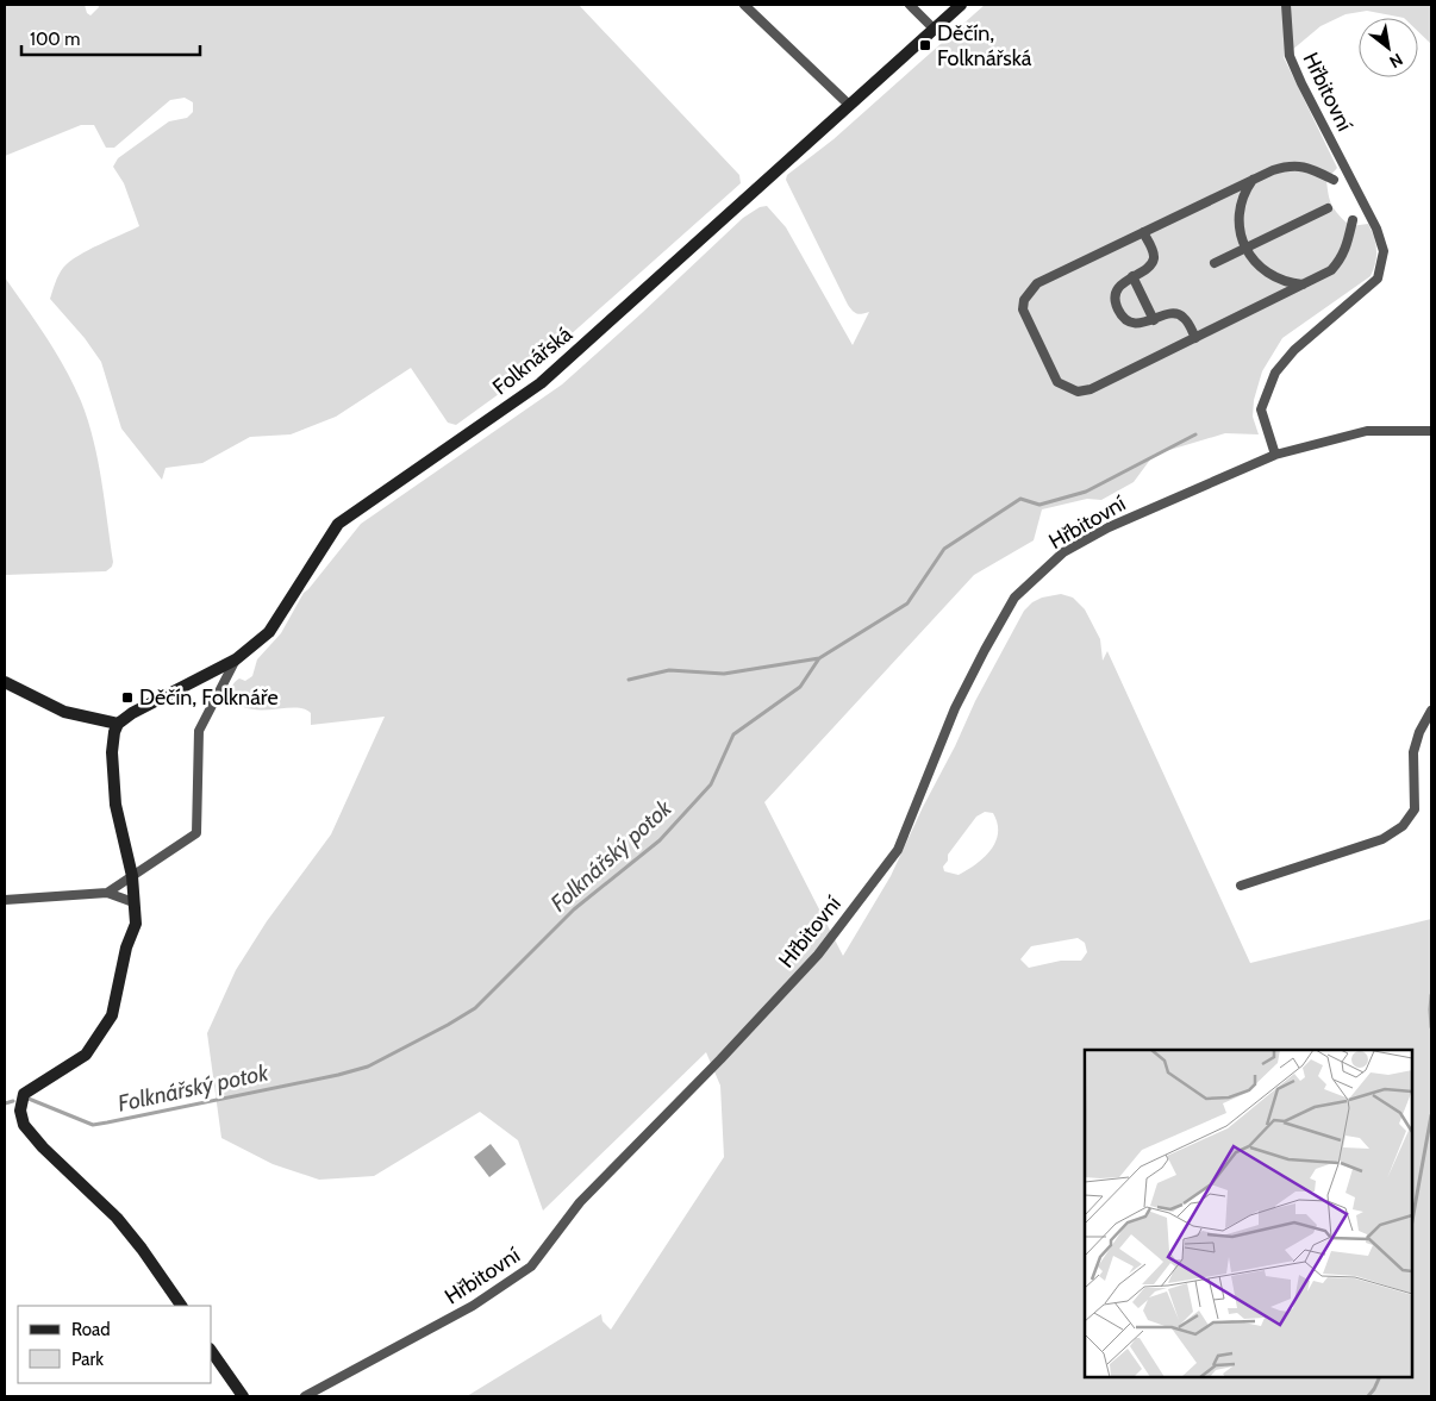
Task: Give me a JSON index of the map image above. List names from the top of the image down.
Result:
{
  "streets": {
    "street": ["Hřbitovní", "Folknářská"]
  },
  "water": ["Folknářský potok"],
  "places": {
    "transit": ["Děčín, Folknářská", "Děčín, Folknáře"]
  },
  "legend": ["Road", "Park"],
  "scale_bar": "100 m",
  "north": "bottom right"
}
